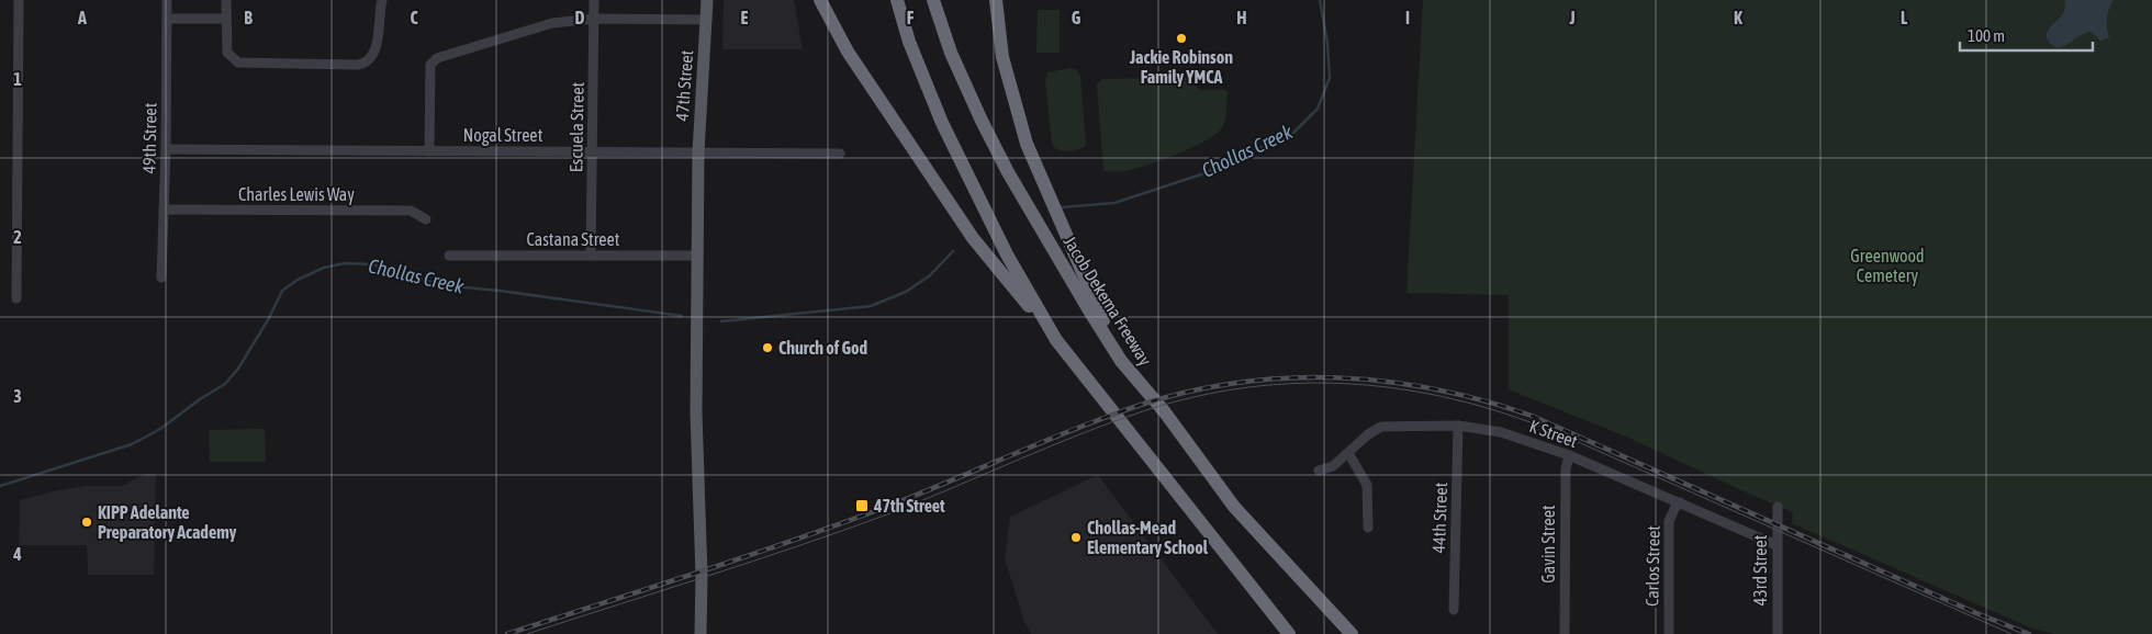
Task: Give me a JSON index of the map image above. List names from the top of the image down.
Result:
{
  "streets": {
    "highway": ["Jacob Dekema Freeway"],
    "main road": ["47th Street"],
    "street": [
      "Escuela Street",
      "Nogal Street",
      "49th Street",
      "Charles Lewis Way",
      "Castana Street",
      "K Street",
      "44th Street",
      "Gavin Street",
      "Carlos Street",
      "43rd Street"
    ]
  },
  "crossings": [
    ["47th Street", "Nogal Street"],
    ["47th Street", "Castana Street"],
    ["Escuela Street", "Nogal Street"],
    ["Escuela Street", "Castana Street"],
    ["Nogal Street", "49th Street"],
    ["49th Street", "Charles Lewis Way"],
    ["K Street", "44th Street"],
    ["K Street", "Gavin Street"],
    ["K Street", "Carlos Street"],
    ["K Street", "43rd Street"]
  ],
  "water": ["Chollas Creek"],
  "parks": ["Greenwood Cemetery"],
  "places": {
    "other": [
      "Jackie Robinson Family YMCA",
      "Church of God",
      "KIPP Adelante Preparatory Academy",
      "Chollas-Mead Elementary School"
    ],
    "transit": ["47th Street"]
  },
  "scale_bar": "100 m",
  "grid": {
    "columns": [
      "A",
      "B",
      "C",
      "D",
      "E",
      "F",
      "G",
      "H",
      "I",
      "J",
      "K",
      "L"
    ],
    "rows": [
      "1",
      "2",
      "3",
      "4"
    ]
  }
}
